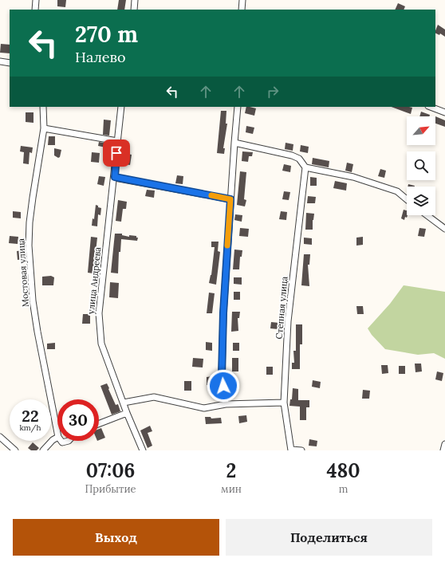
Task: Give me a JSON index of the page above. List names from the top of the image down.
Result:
{
  "streets": {
    "street": ["Мостовая улица", "улица Андреева", "Степная улица"]
  },
  "north": "top right",
  "page": {
    "turn": ["270 m", "Налево"],
    "speed": "22 km/h",
    "limit": "30",
    "eta": [
      "07:06",
      "Прибытие",
      "2",
      "мин",
      "480",
      "m"
    ],
    "buttons": ["Выход", "Поделиться"]
  }
}
